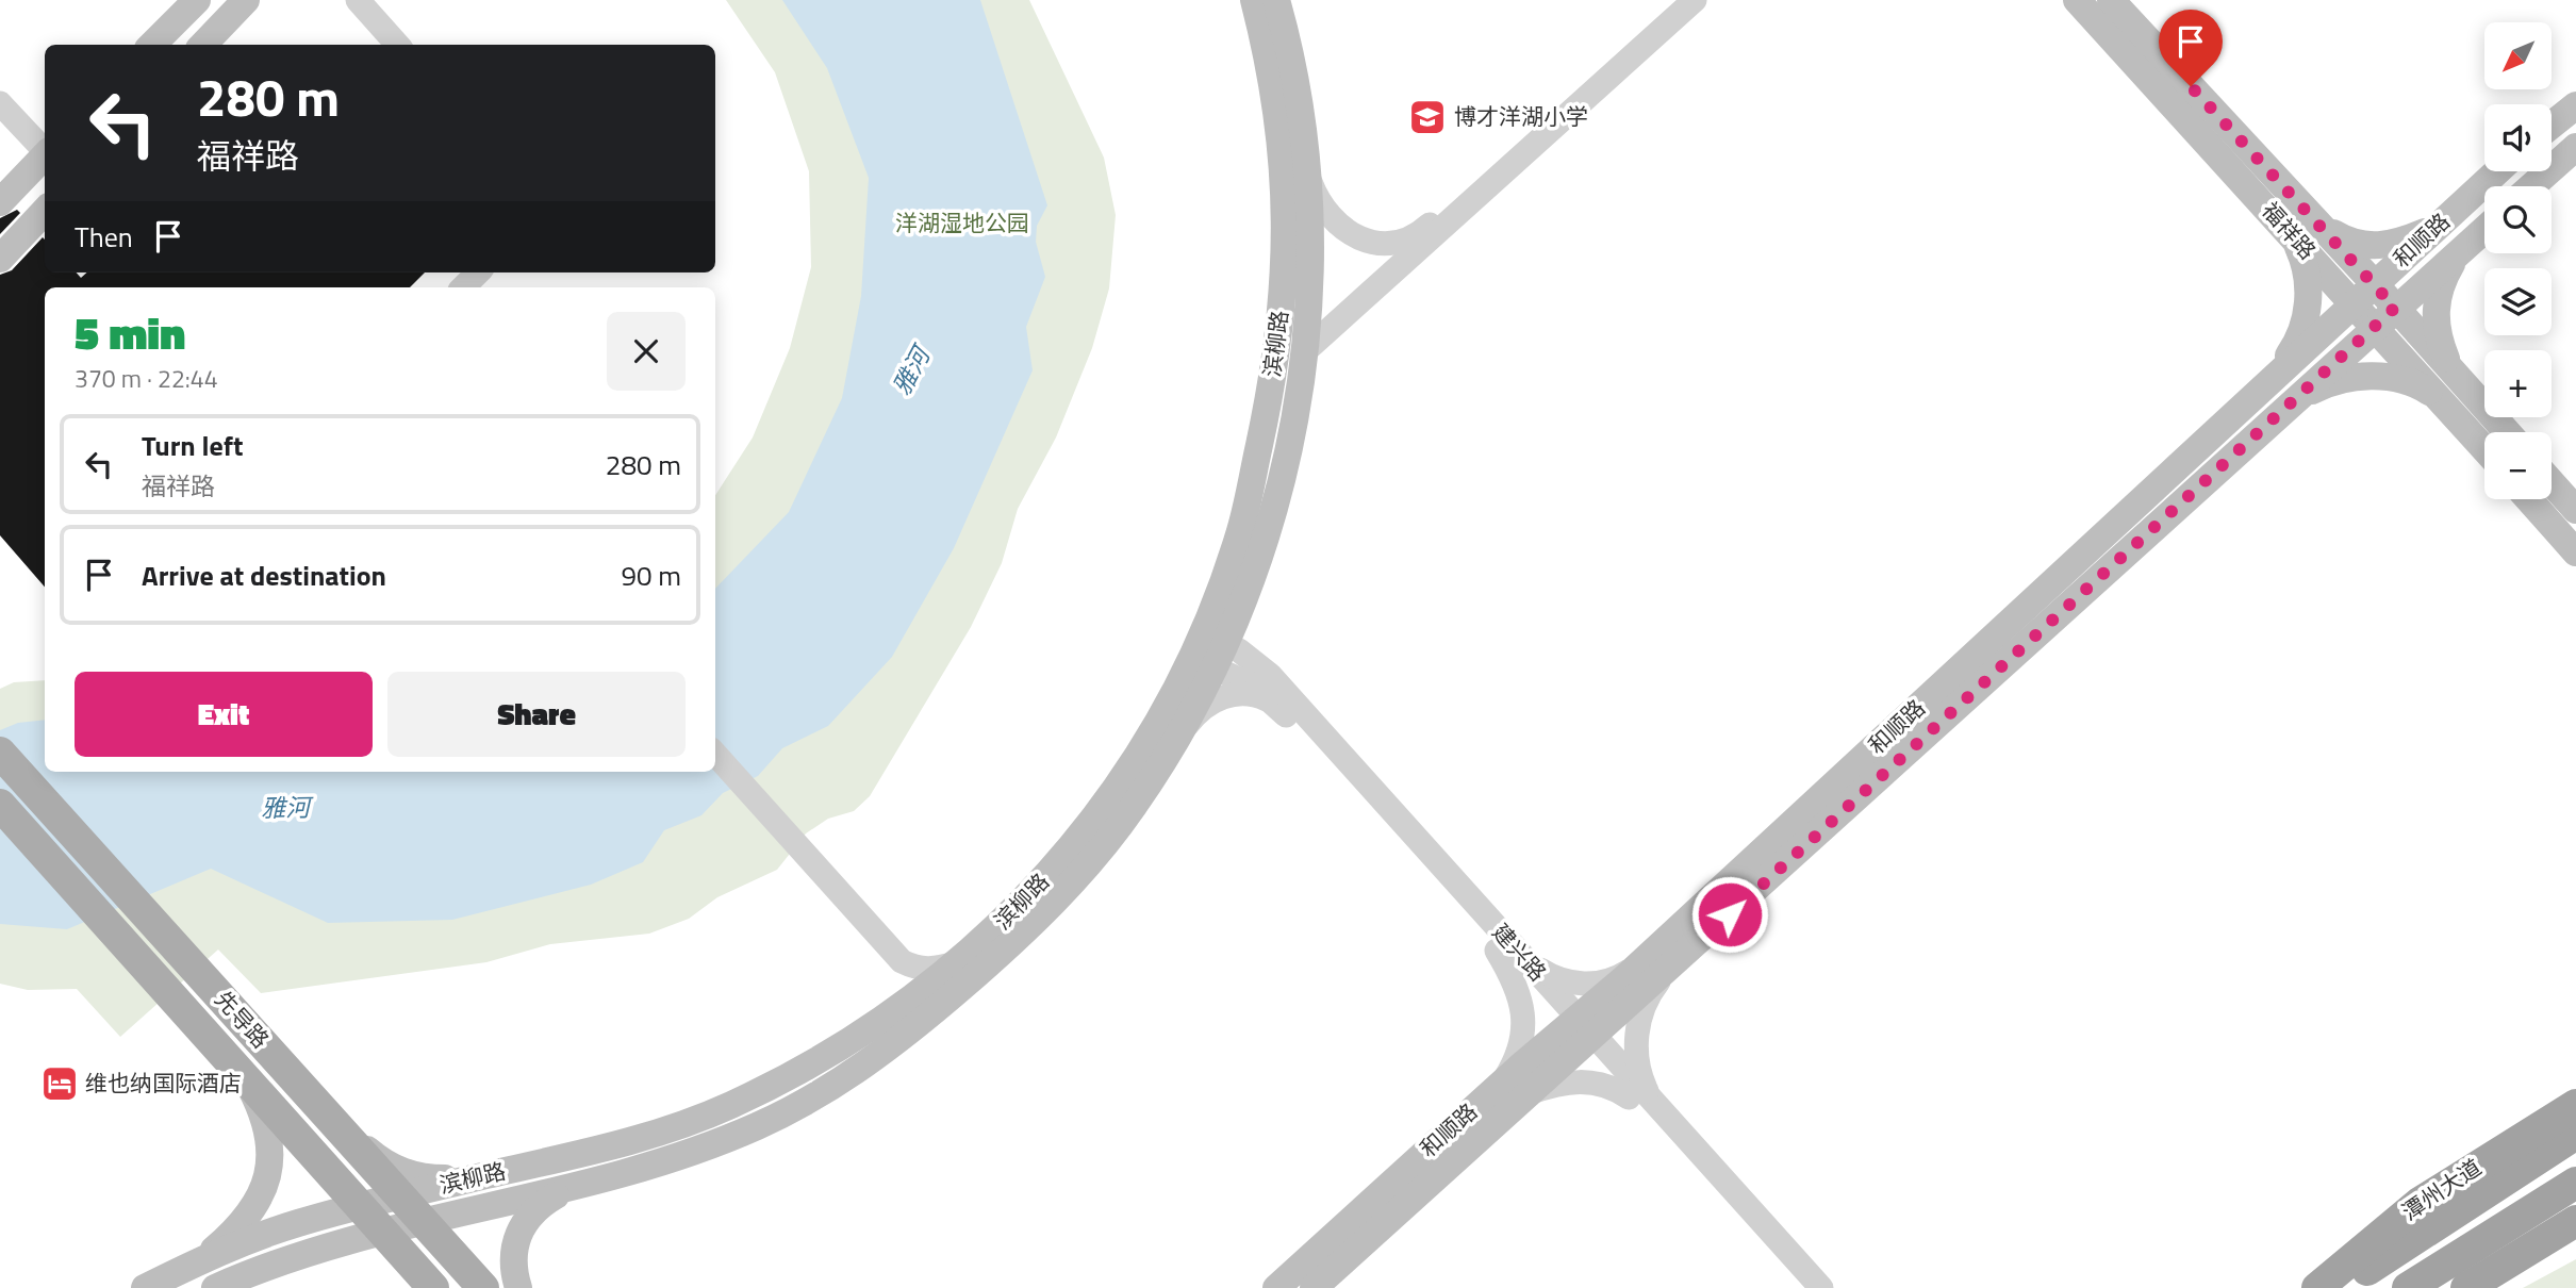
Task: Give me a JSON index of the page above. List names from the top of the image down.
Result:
{
  "streets": {
    "highway": ["潭州大道"],
    "main road": [
      "福祥路",
      "和顺路",
      "滨柳路",
      "先导路"
    ],
    "street": ["建兴路"]
  },
  "crossings": [
    ["福祥路", "和顺路"],
    ["和顺路", "建兴路"],
    ["滨柳路", "建兴路"],
    ["滨柳路", "先导路"]
  ],
  "water": ["雅河"],
  "parks": ["洋湖湿地公园"],
  "places": {
    "school or university": ["博才洋湖小学"],
    "hotel": ["维也纳国际酒店"]
  },
  "north": "bottom left",
  "page": {
    "map_buttons": ["+", "−"],
    "turn": ["280 m", "福祥路"],
    "then": "Then",
    "heading": ["5 min", "370 m · 22:44"],
    "list": [
      {
        "name": "Turn left",
        "note": "福祥路",
        "value": "280 m"
      },
      {
        "name": "Arrive at destination",
        "value": "90 m"
      }
    ],
    "buttons": ["Exit", "Share"]
  }
}
